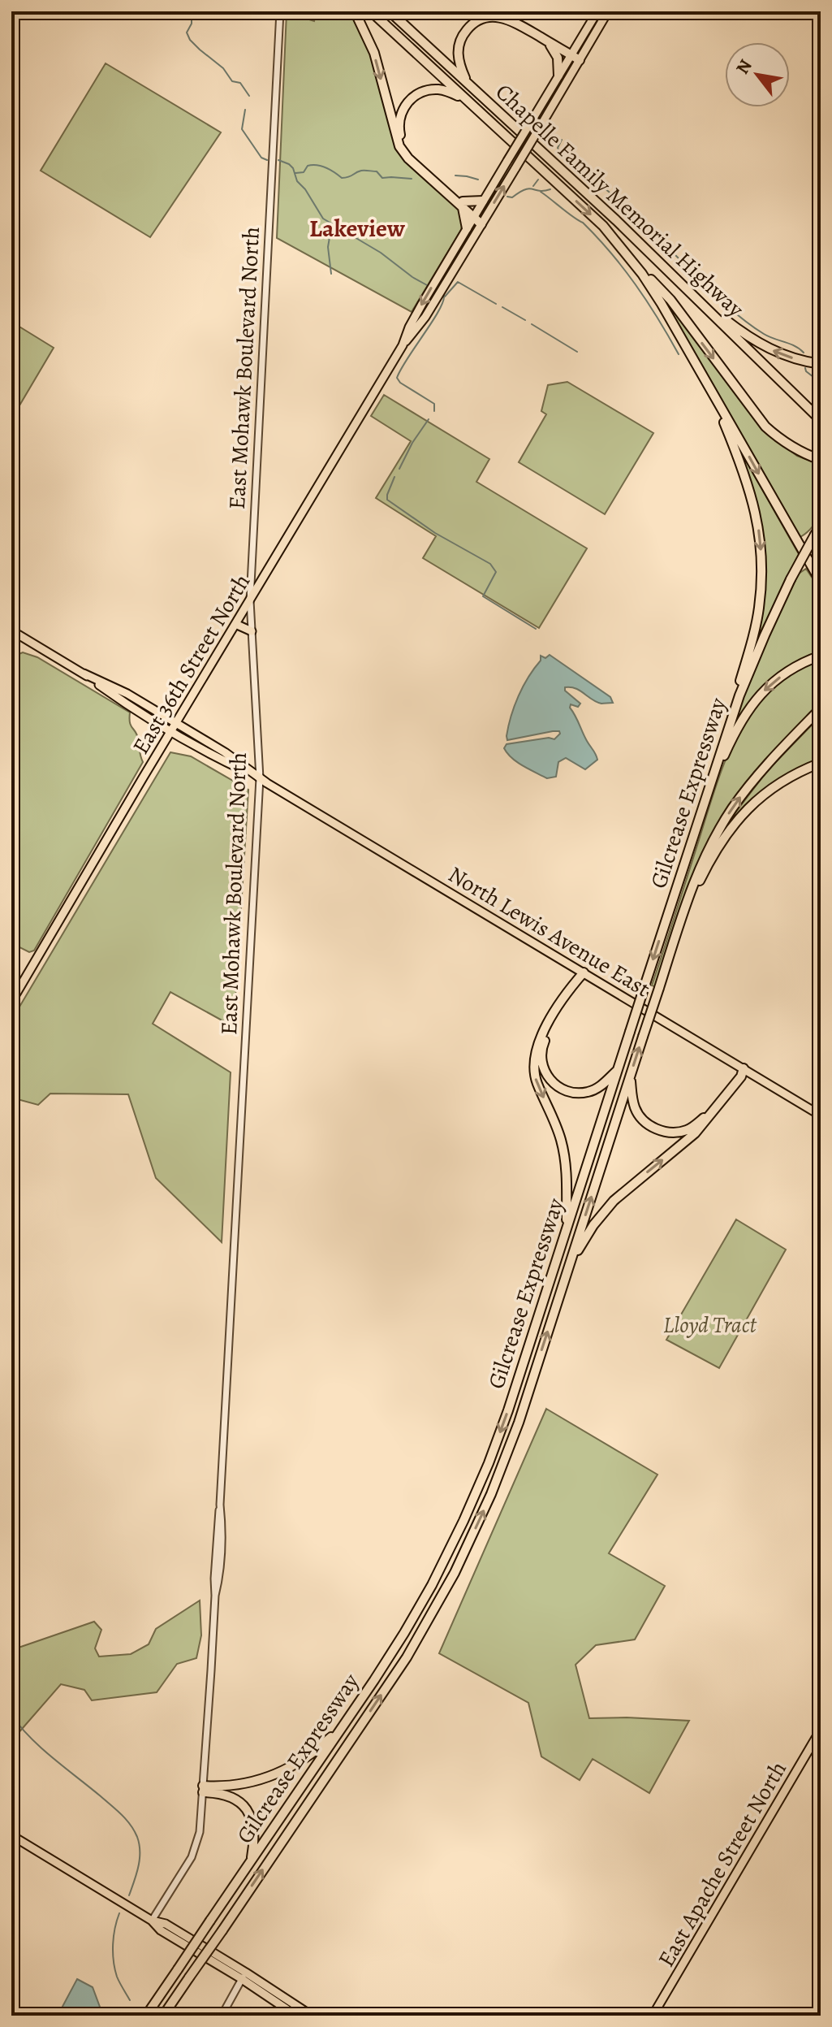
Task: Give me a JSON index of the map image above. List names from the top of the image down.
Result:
{
  "streets": {
    "highway": ["Chapelle Family Memorial Highway", "Gilcrease Expressway"],
    "main road": ["East 36th Street North", "North Lewis Avenue East", "East Apache Street North"],
    "street": ["East Mohawk Boulevard North"]
  },
  "crossings": [
    ["East Mohawk Boulevard North", "East 36th Street North"],
    ["East Mohawk Boulevard North", "North Lewis Avenue East"],
    ["East 36th Street North", "North Lewis Avenue East"]
  ],
  "districts": ["Lakeview"],
  "parks": ["Lloyd Tract"],
  "north": "top left"
}
